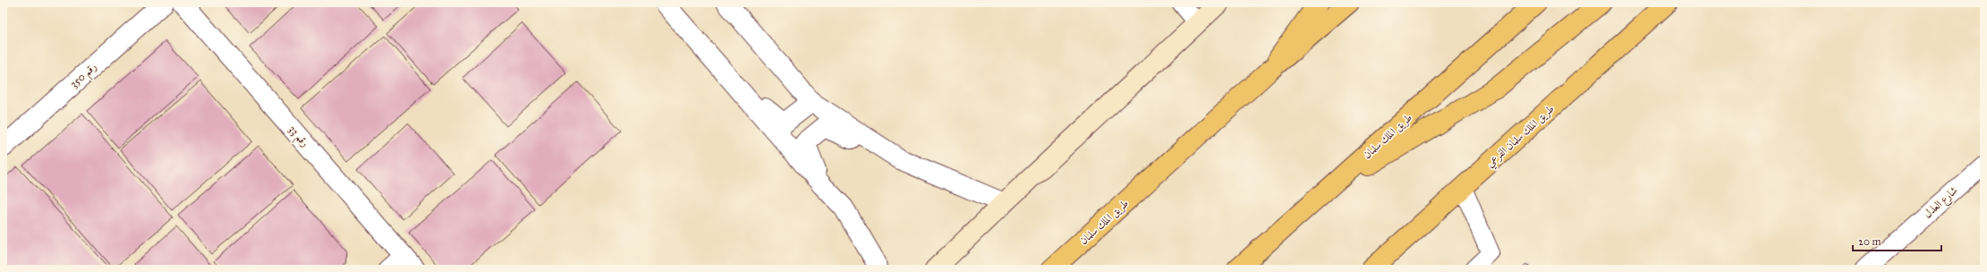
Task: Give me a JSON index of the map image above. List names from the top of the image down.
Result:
{
  "streets": {
    "main road": ["طريق الملك سلمان", "طريق الملك سلمان الفرعي"],
    "street": ["رقم 350", "رقم 33", "شارع العذل"]
  },
  "scale_bar": "20 m"
}
